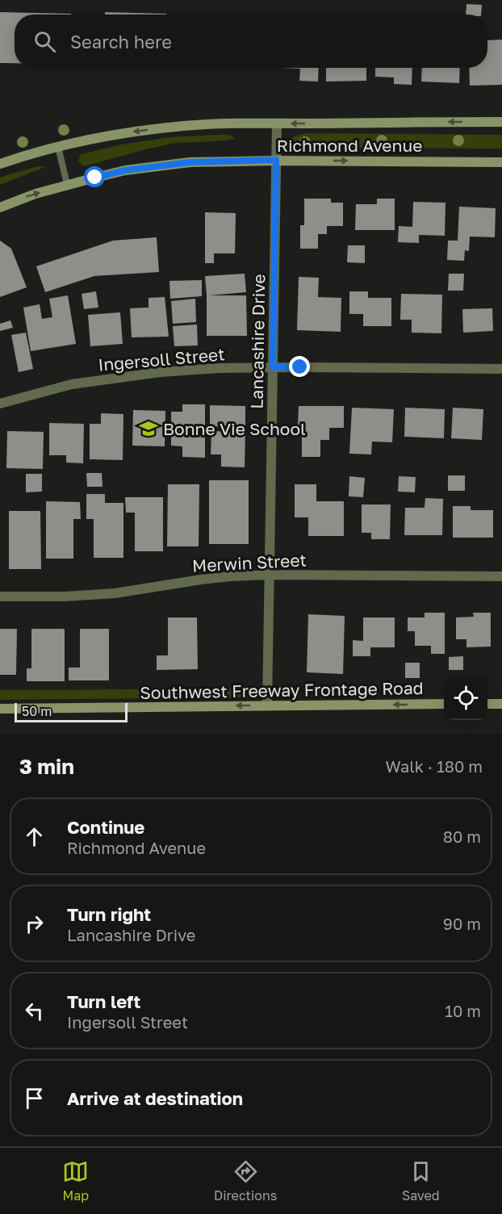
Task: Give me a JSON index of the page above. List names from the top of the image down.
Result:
{
  "streets": {
    "main road": ["Richmond Avenue", "Southwest Freeway Frontage Road"],
    "street": ["Lancashire Drive", "Ingersoll Street", "Merwin Street"]
  },
  "crossings": [
    ["Richmond Avenue", "Lancashire Drive"],
    ["Lancashire Drive", "Ingersoll Street"],
    ["Lancashire Drive", "Merwin Street"],
    ["Lancashire Drive", "Southwest Freeway Frontage Road"]
  ],
  "one_way": ["Southwest Freeway Frontage Road"],
  "places": {
    "school or university": ["Bonne Vie School"]
  },
  "scale_bar": "50 m",
  "page": {
    "search": "Search here",
    "scale": "50 m",
    "heading": ["3 min", "Walk · 180 m"],
    "list": [
      ["Continue", "Richmond Avenue", "80 m"],
      ["Turn right", "Lancashire Drive", "90 m"],
      ["Turn left", "Ingersoll Street", "10 m"],
      "Arrive at destination"
    ],
    "nav": ["Map", "Directions", "Saved"]
  }
}
